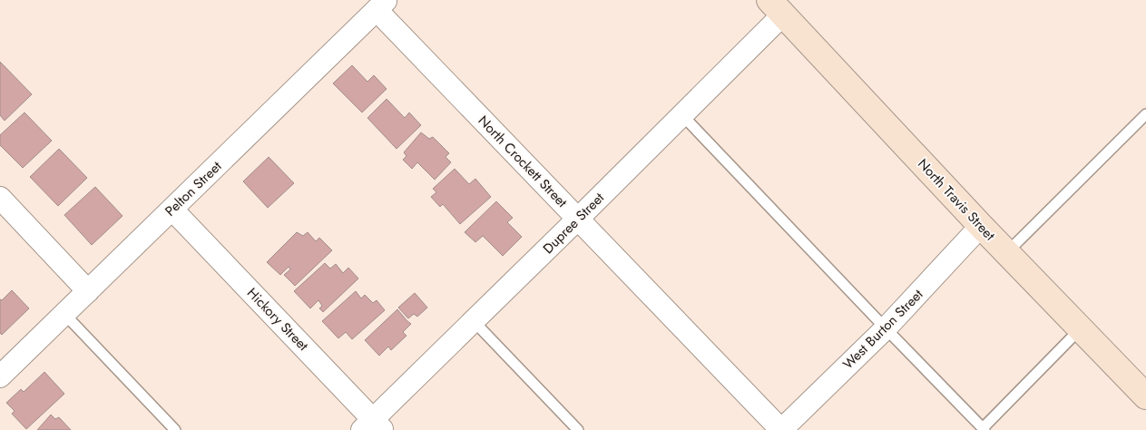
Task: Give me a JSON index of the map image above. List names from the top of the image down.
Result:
{
  "streets": {
    "main road": ["North Travis Street"],
    "street": [
      "North Crockett Street",
      "Pelton Street",
      "Dupree Street",
      "Hickory Street",
      "West Burton Street"
    ]
  },
  "crossings": [
    ["North Crockett Street", "Pelton Street"],
    ["North Crockett Street", "Dupree Street"],
    ["North Crockett Street", "West Burton Street"],
    ["Pelton Street", "Hickory Street"],
    ["North Travis Street", "Dupree Street"],
    ["North Travis Street", "West Burton Street"],
    ["Dupree Street", "Hickory Street"]
  ]
}
